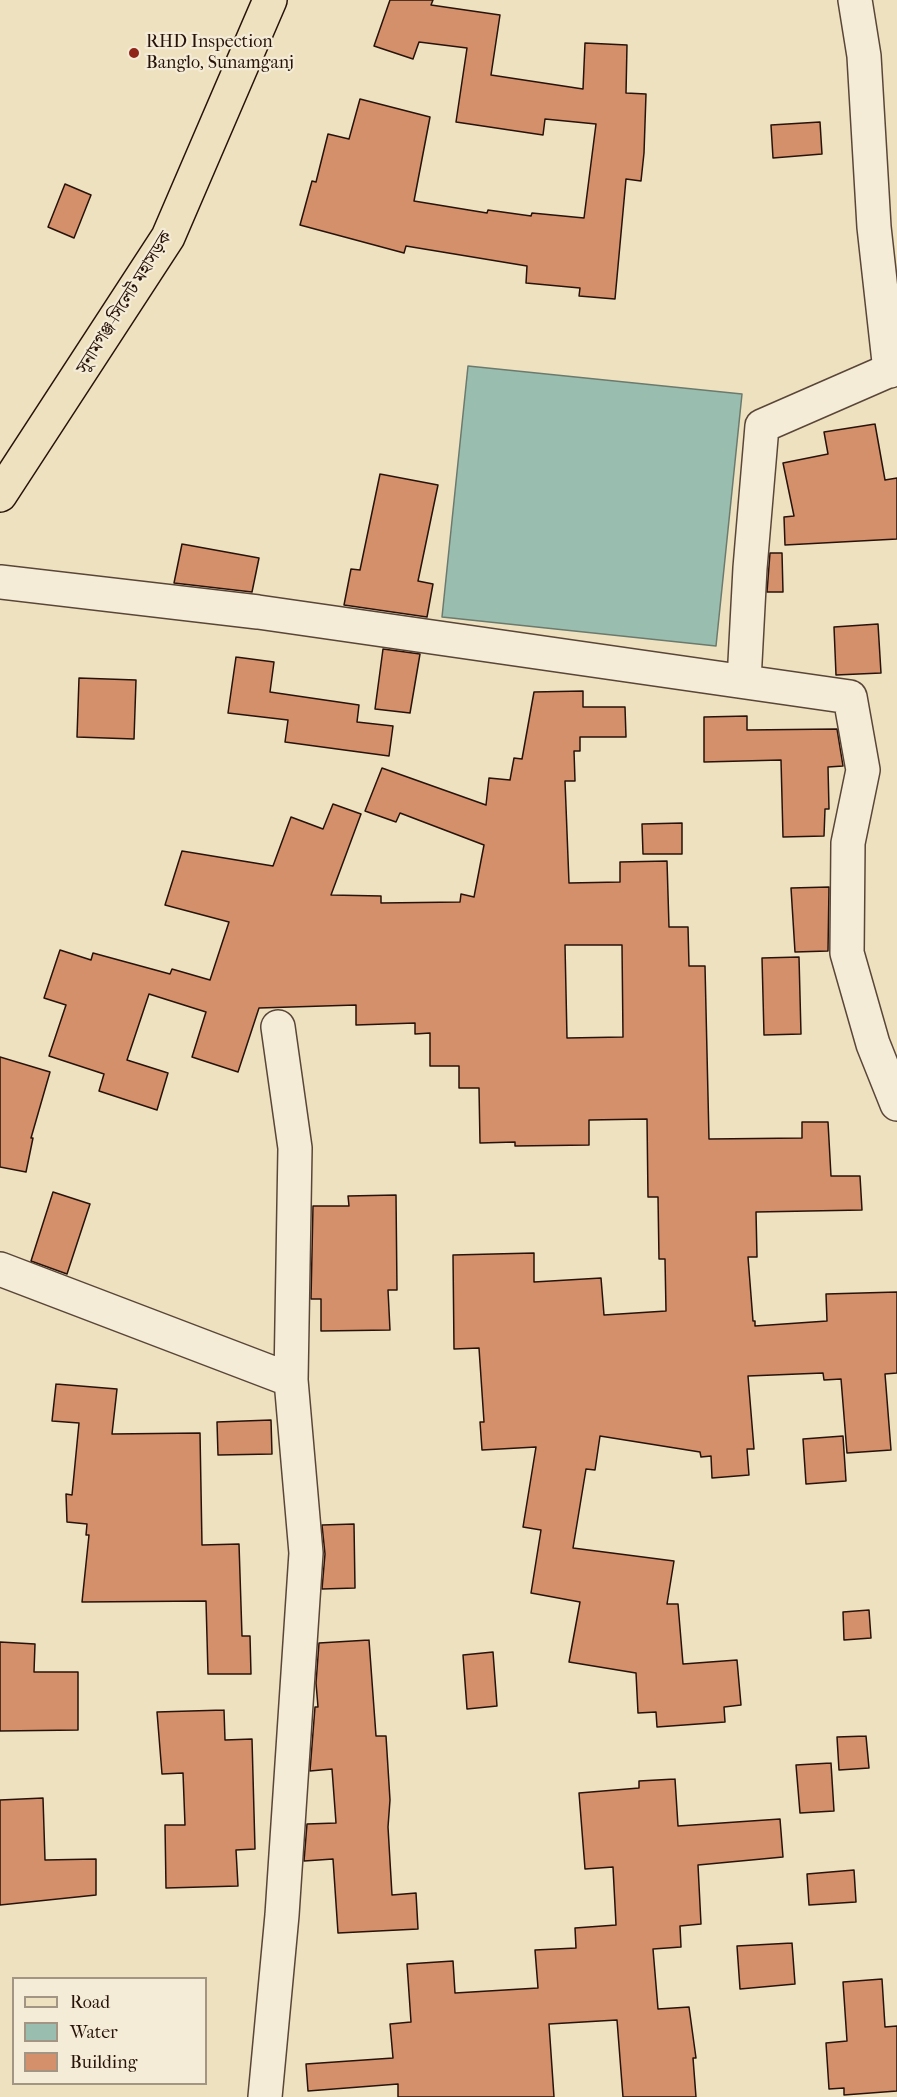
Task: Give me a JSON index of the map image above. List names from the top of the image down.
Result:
{
  "streets": {
    "main road": ["সুনামগঞ্জ-সিলেট মহাসড়ক"]
  },
  "places": ["RHD Inspection Banglo, Sunamganj"],
  "legend": ["Road", "Water", "Building"]
}
